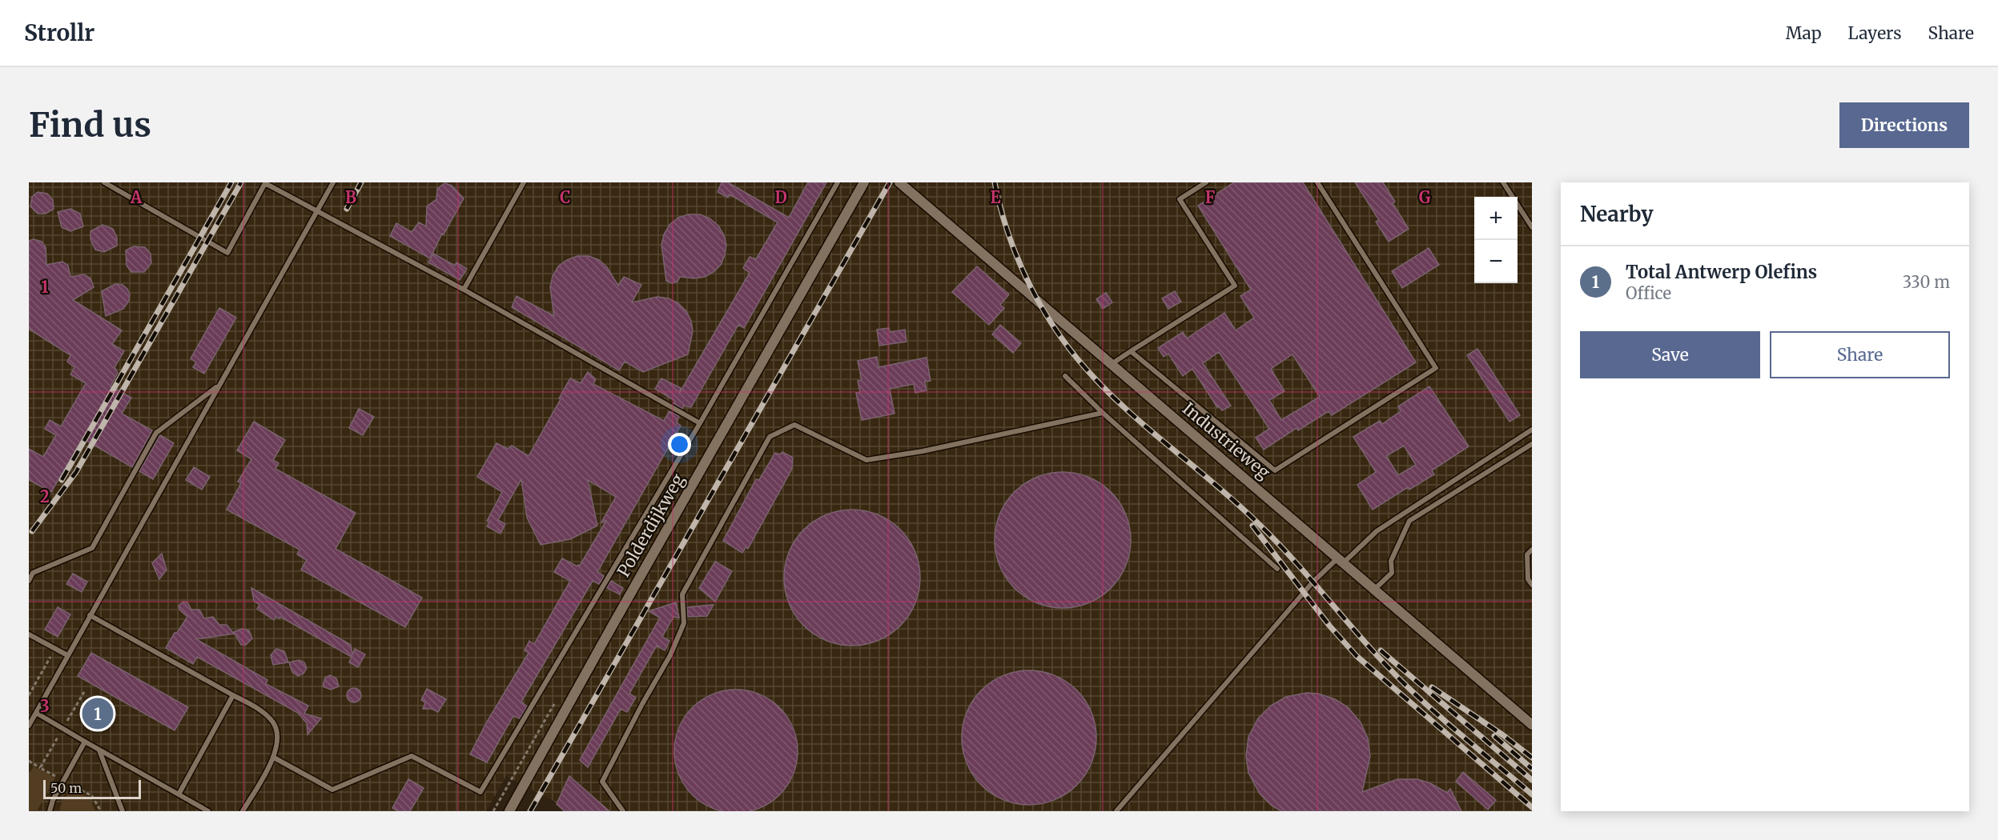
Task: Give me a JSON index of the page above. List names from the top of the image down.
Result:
{
  "streets": {
    "street": ["Industrieweg", "Polderdijkweg"]
  },
  "scale_bar": "50 m",
  "page": {
    "header": "Strollr",
    "nav": ["Map", "Layers", "Share"],
    "buttons": [
      "Directions",
      ["Save", "Share"]
    ],
    "title": "Find us",
    "heading": "Nearby",
    "map_buttons": ["+", "−"],
    "list": [
      {
        "mark": "1",
        "name": "Total Antwerp Olefins",
        "note": "Office",
        "value": "330 m"
      }
    ],
    "pins": "1",
    "scale": "50 m"
  },
  "grid": {
    "columns": [
      "A",
      "B",
      "C",
      "D",
      "E",
      "F",
      "G"
    ],
    "rows": ["1", "2", "3"]
  }
}
